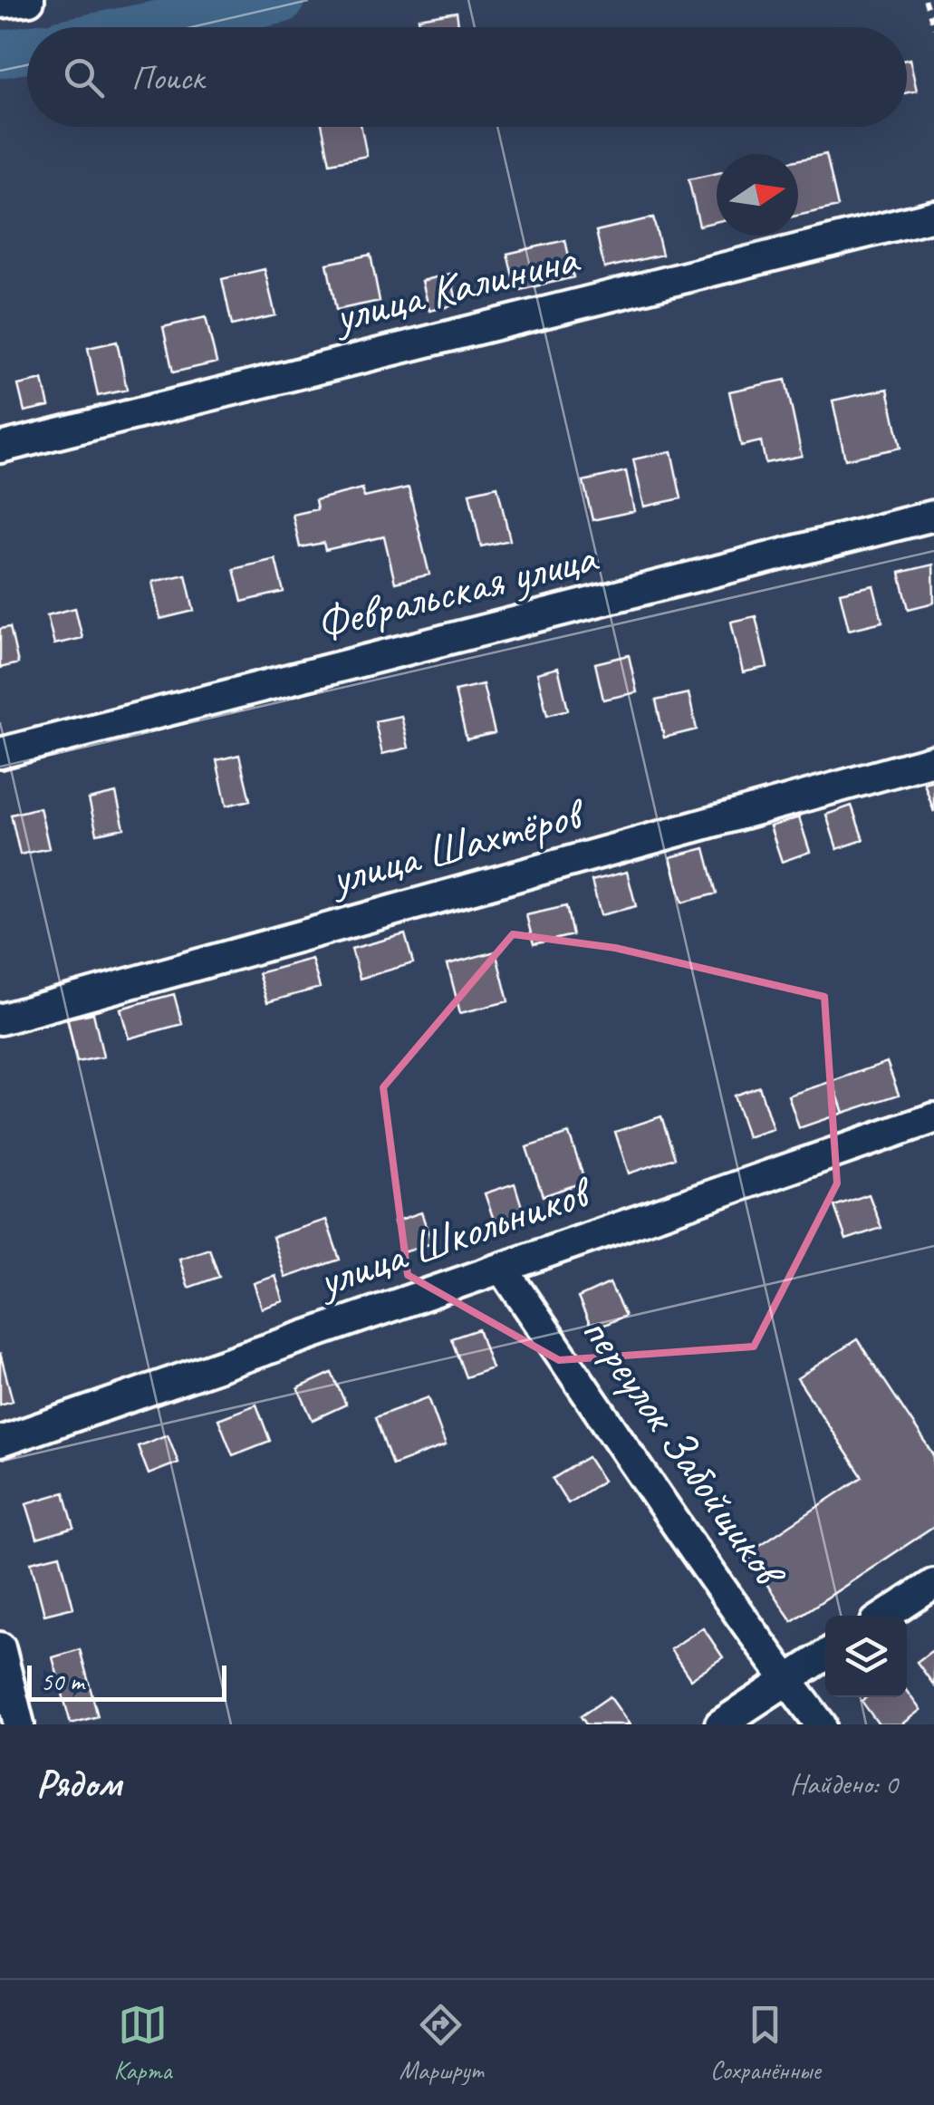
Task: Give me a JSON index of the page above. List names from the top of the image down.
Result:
{
  "streets": {
    "street": [
      "улица Калинина",
      "Февральская улица",
      "улица Шахтёров",
      "улица Школьников",
      "переулок Забойщиков"
    ]
  },
  "crossings": [
    ["улица Школьников", "переулок Забойщиков"]
  ],
  "scale_bar": "50 m",
  "north": "right",
  "page": {
    "search": "Поиск",
    "scale": "50 m",
    "heading": ["Рядом", "Найдено: 0"],
    "nav": ["Карта", "Маршрут", "Сохранённые"]
  }
}
